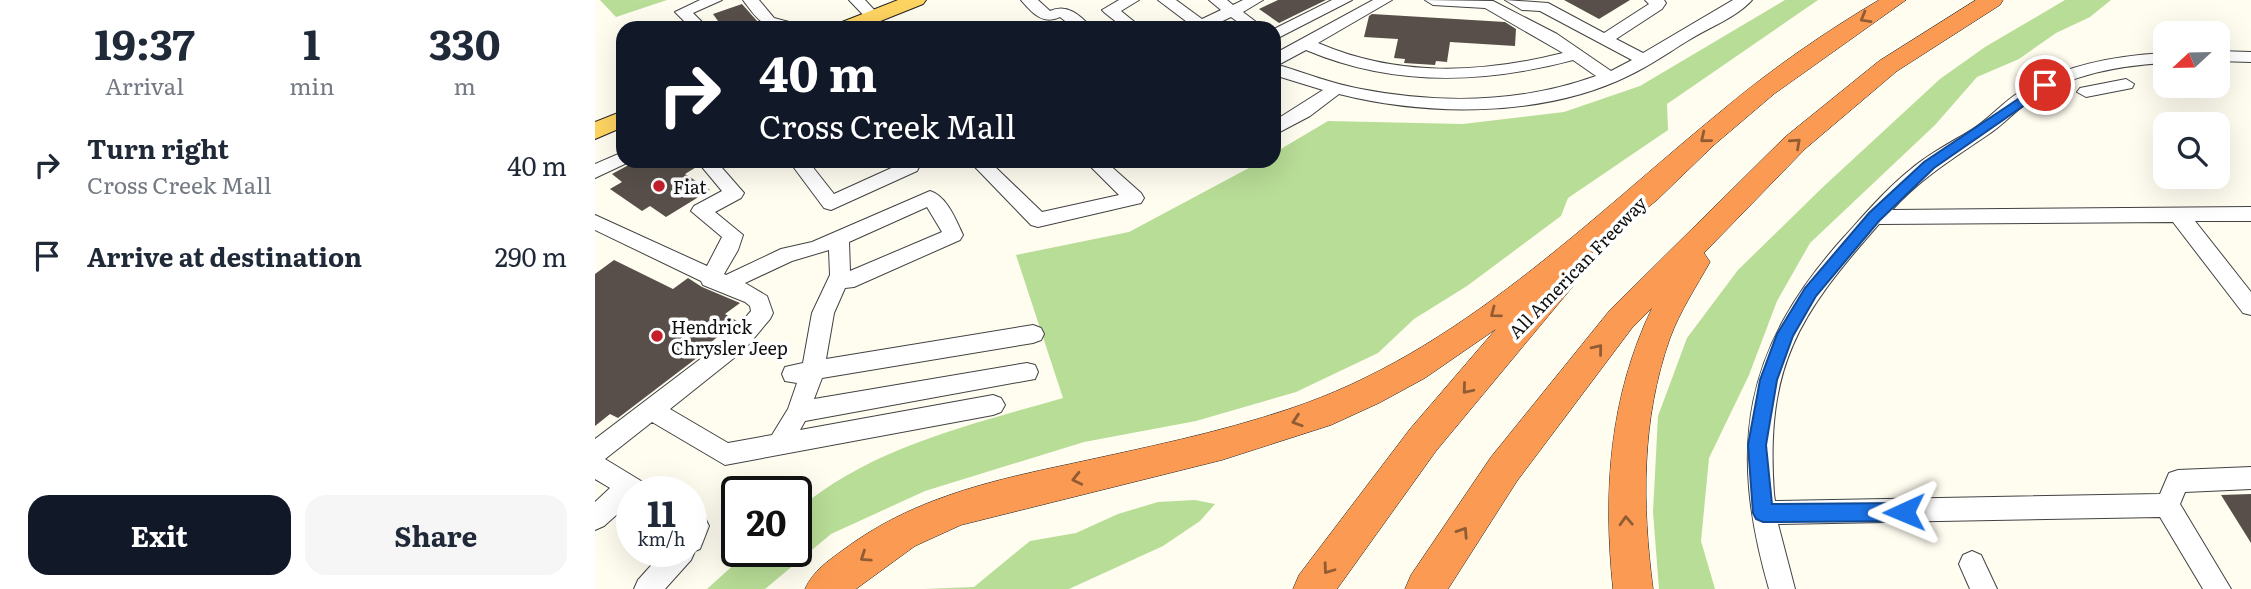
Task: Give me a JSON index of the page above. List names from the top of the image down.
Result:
{
  "streets": {
    "highway": ["All American Freeway"]
  },
  "places": ["Fiat", "Hendrick Chrysler Jeep"],
  "north": "left",
  "page": {
    "eta": [
      "19:37",
      "Arrival",
      "1",
      "min",
      "330",
      "m"
    ],
    "turn": ["40 m", "Cross Creek Mall"],
    "list": [
      {
        "name": "Turn right",
        "note": "Cross Creek Mall",
        "value": "40 m"
      },
      {
        "name": "Arrive at destination",
        "value": "290 m"
      }
    ],
    "speed": "11 km/h",
    "limit": "20",
    "buttons": ["Exit", "Share"]
  }
}
